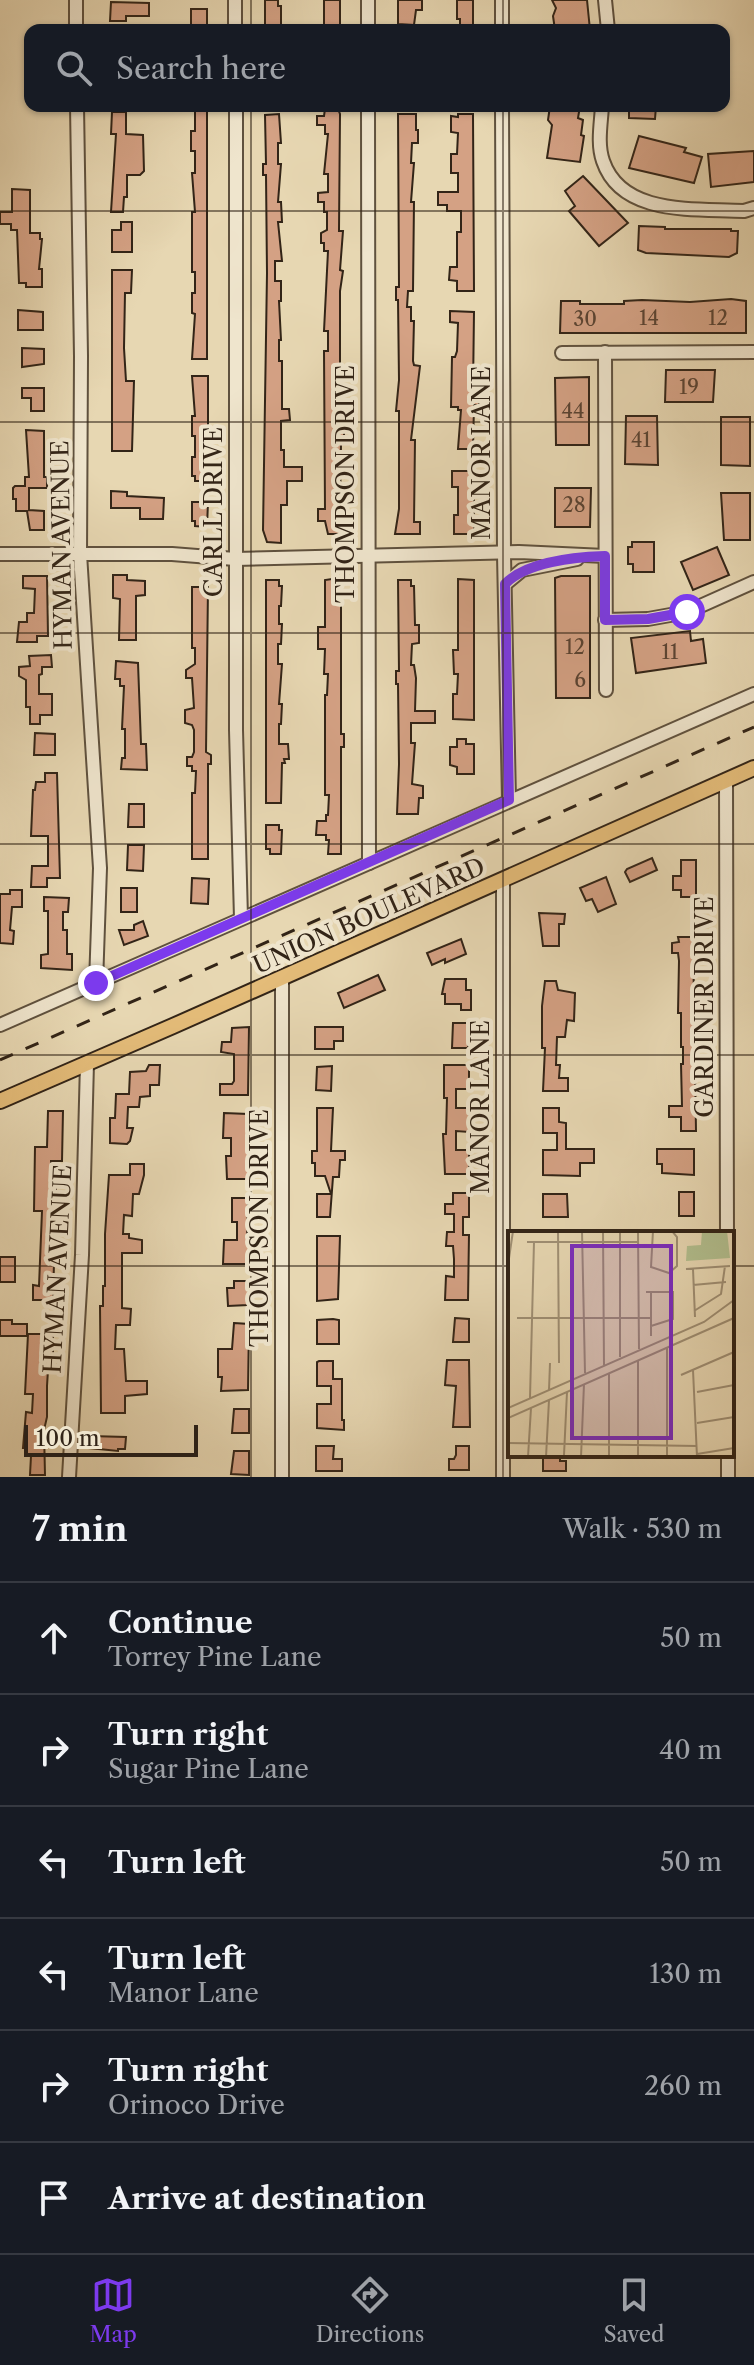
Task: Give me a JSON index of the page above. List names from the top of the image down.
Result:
{
  "streets": {
    "main road": ["UNION BOULEVARD"],
    "street": [
      "MANOR LANE",
      "THOMPSON DRIVE",
      "CARLL DRIVE",
      "HYMAN AVENUE",
      "GARDINER DRIVE"
    ]
  },
  "crossings": [
    ["MANOR LANE", "UNION BOULEVARD"],
    ["THOMPSON DRIVE", "UNION BOULEVARD"],
    ["HYMAN AVENUE", "UNION BOULEVARD"],
    ["UNION BOULEVARD", "GARDINER DRIVE"]
  ],
  "house_numbers": [
    "14",
    "12",
    "30",
    "19",
    "44",
    "41",
    "28",
    "12",
    "11",
    "6"
  ],
  "scale_bar": "100 m",
  "page": {
    "search": "Search here",
    "scale": "100 m",
    "heading": ["7 min", "Walk · 530 m"],
    "list": [
      ["Continue", "Torrey Pine Lane", "50 m"],
      ["Turn right", "Sugar Pine Lane", "40 m"],
      ["Turn left", "50 m"],
      ["Turn left", "Manor Lane", "130 m"],
      ["Turn right", "Orinoco Drive", "260 m"],
      "Arrive at destination"
    ],
    "nav": ["Map", "Directions", "Saved"]
  }
}
